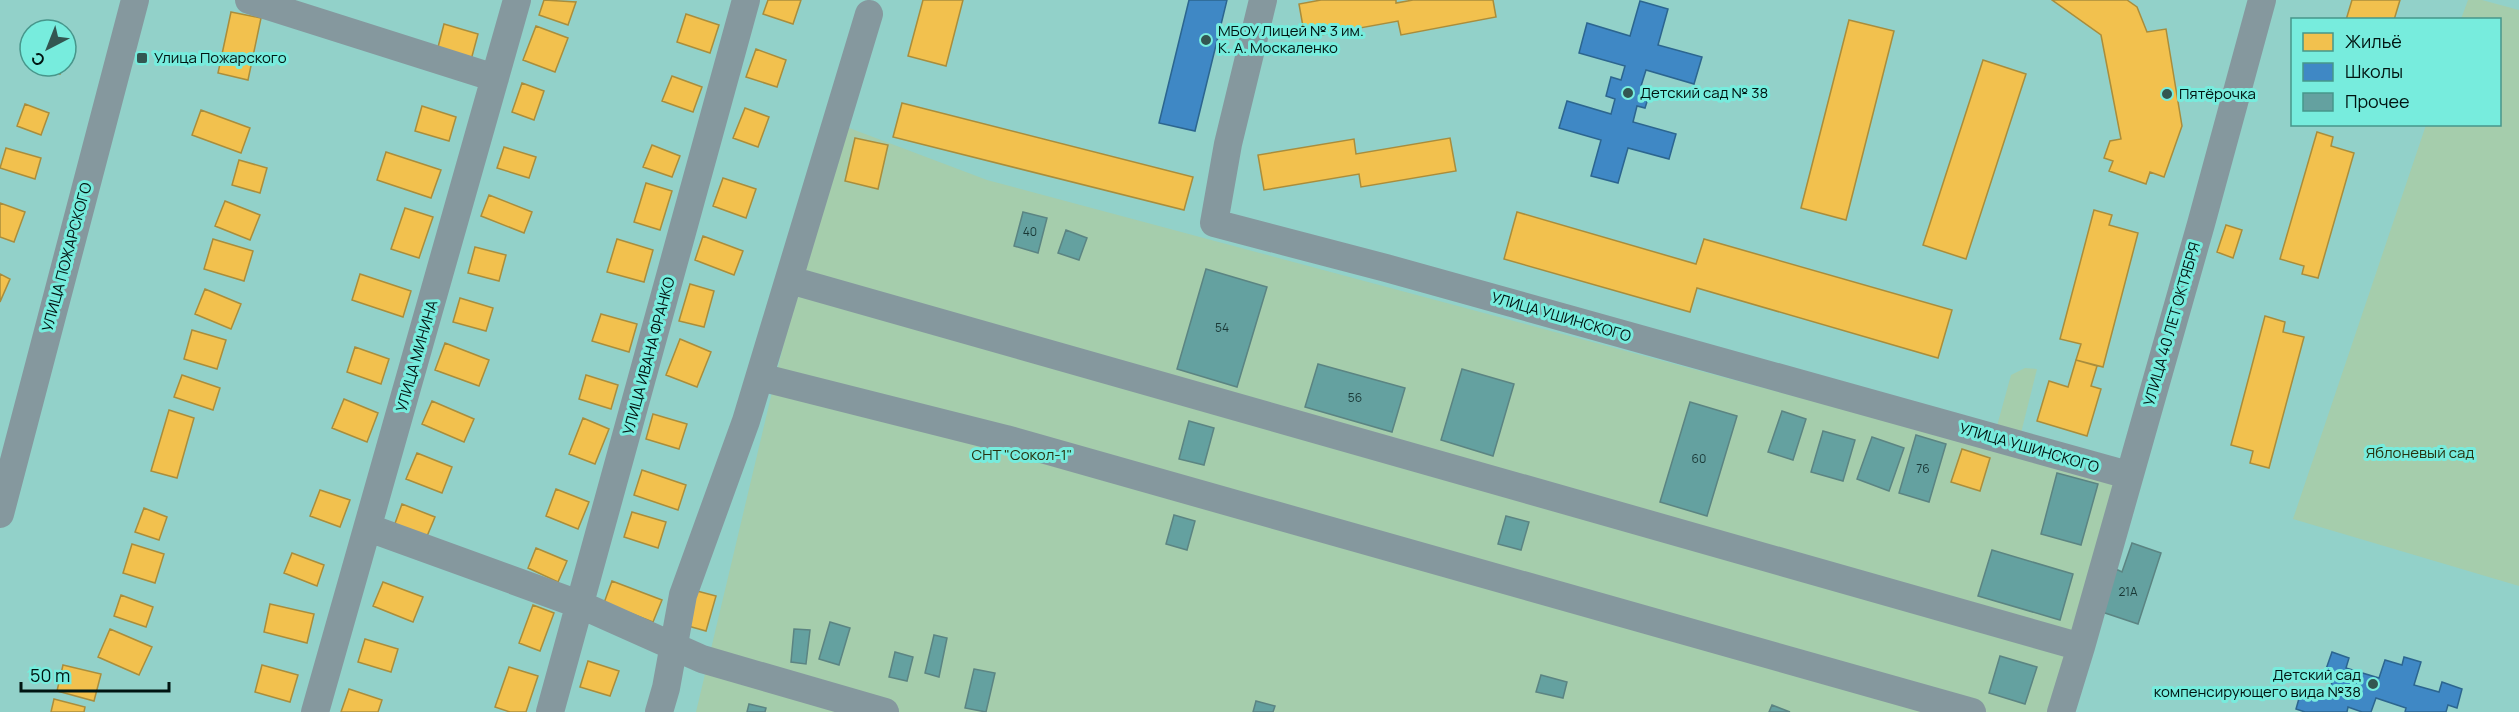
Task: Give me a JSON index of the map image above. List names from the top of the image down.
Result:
{
  "streets": {
    "street": [
      "УЛИЦА ПОЖАРСКОГО",
      "УЛИЦА УШИНСКОГО",
      "УЛИЦА 40 ЛЕТ ОКТЯБРЯ",
      "УЛИЦА МИНИНА",
      "УЛИЦА ИВАНА ФРАНКО"
    ]
  },
  "crossings": [
    ["УЛИЦА УШИНСКОГО", "УЛИЦА 40 ЛЕТ ОКТЯБРЯ"]
  ],
  "parks": ["Яблоневый сад", "СНТ \"Сокол-1\""],
  "places": {
    "other": [
      "МБОУ Лицей № 3 им. К. А. Москаленко",
      "Детский сад № 38",
      "Пятёрочка",
      "Детский сад компенсирующего вида №38"
    ],
    "transit": ["Улица Пожарского"]
  },
  "house_numbers": [
    "40",
    "54",
    "56",
    "60",
    "76",
    "21А"
  ],
  "legend": ["Жильё", "Школы", "Прочее"],
  "scale_bar": "50 m",
  "north": "bottom left"
}
